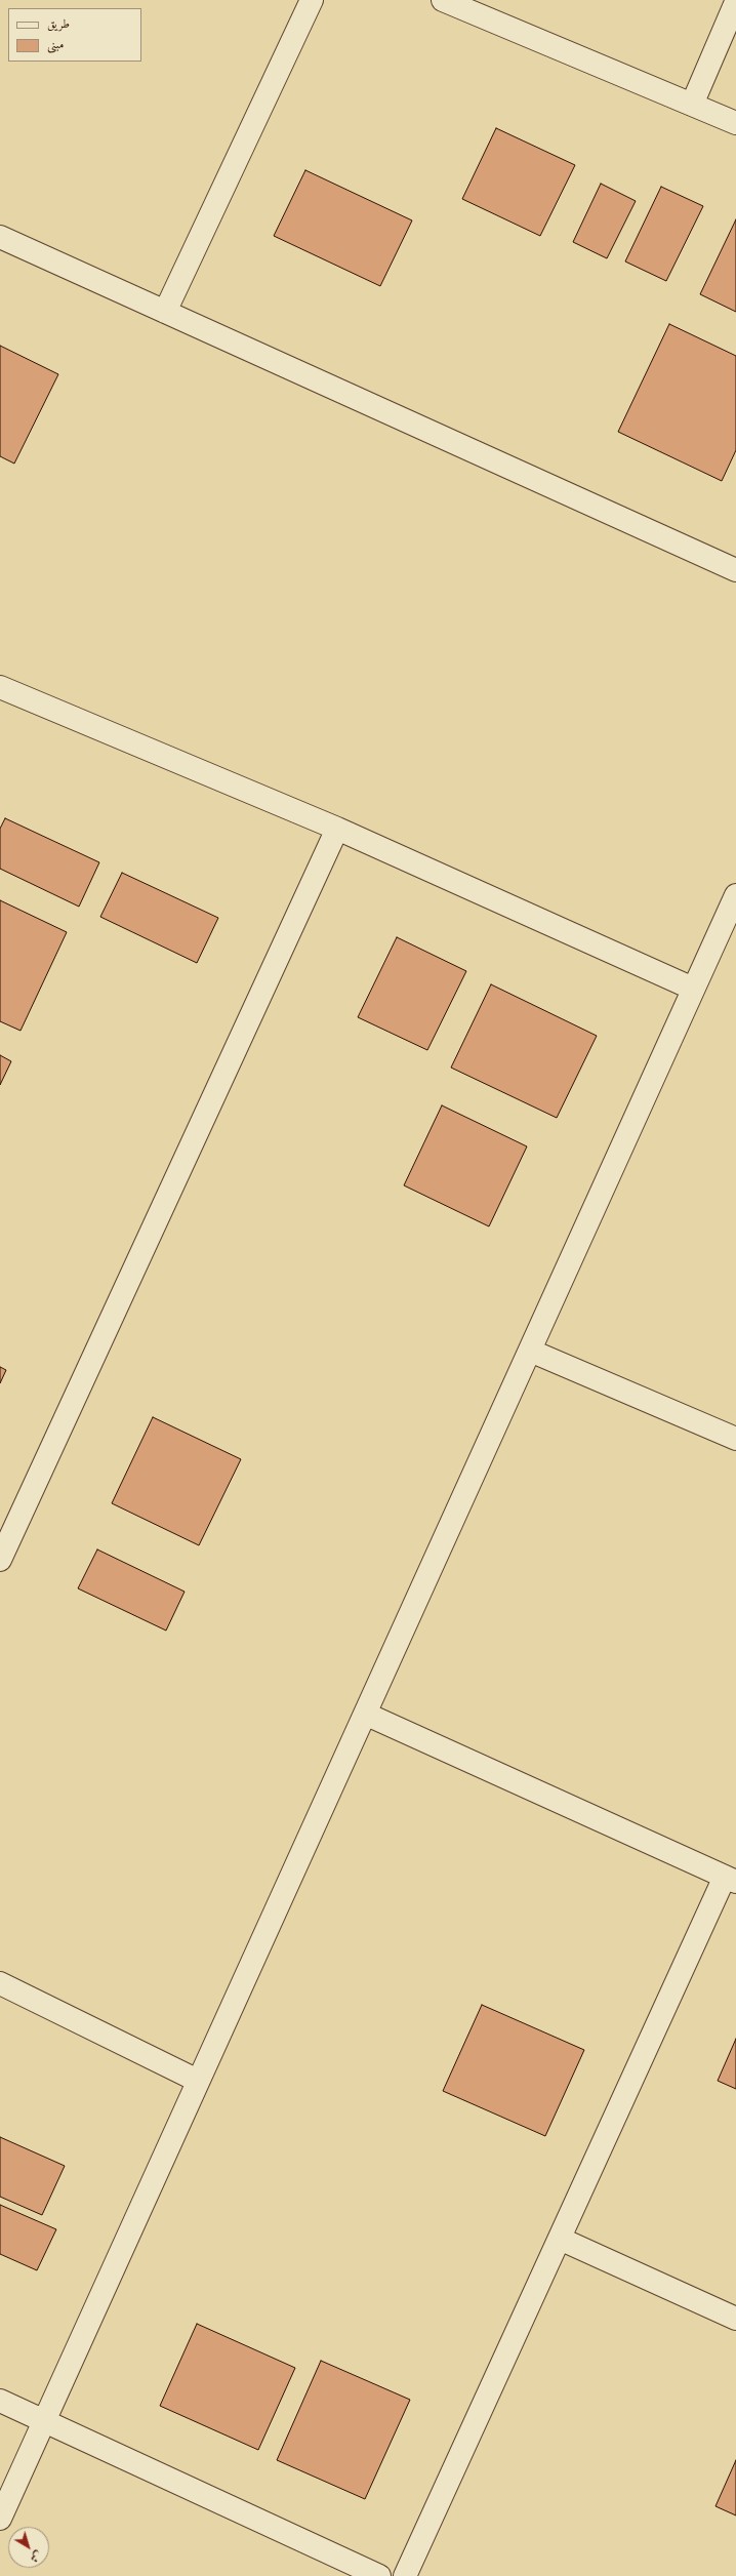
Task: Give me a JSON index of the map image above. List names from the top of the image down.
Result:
{
  "legend": ["طريق", "مبنى"],
  "north": "bottom right"
}
